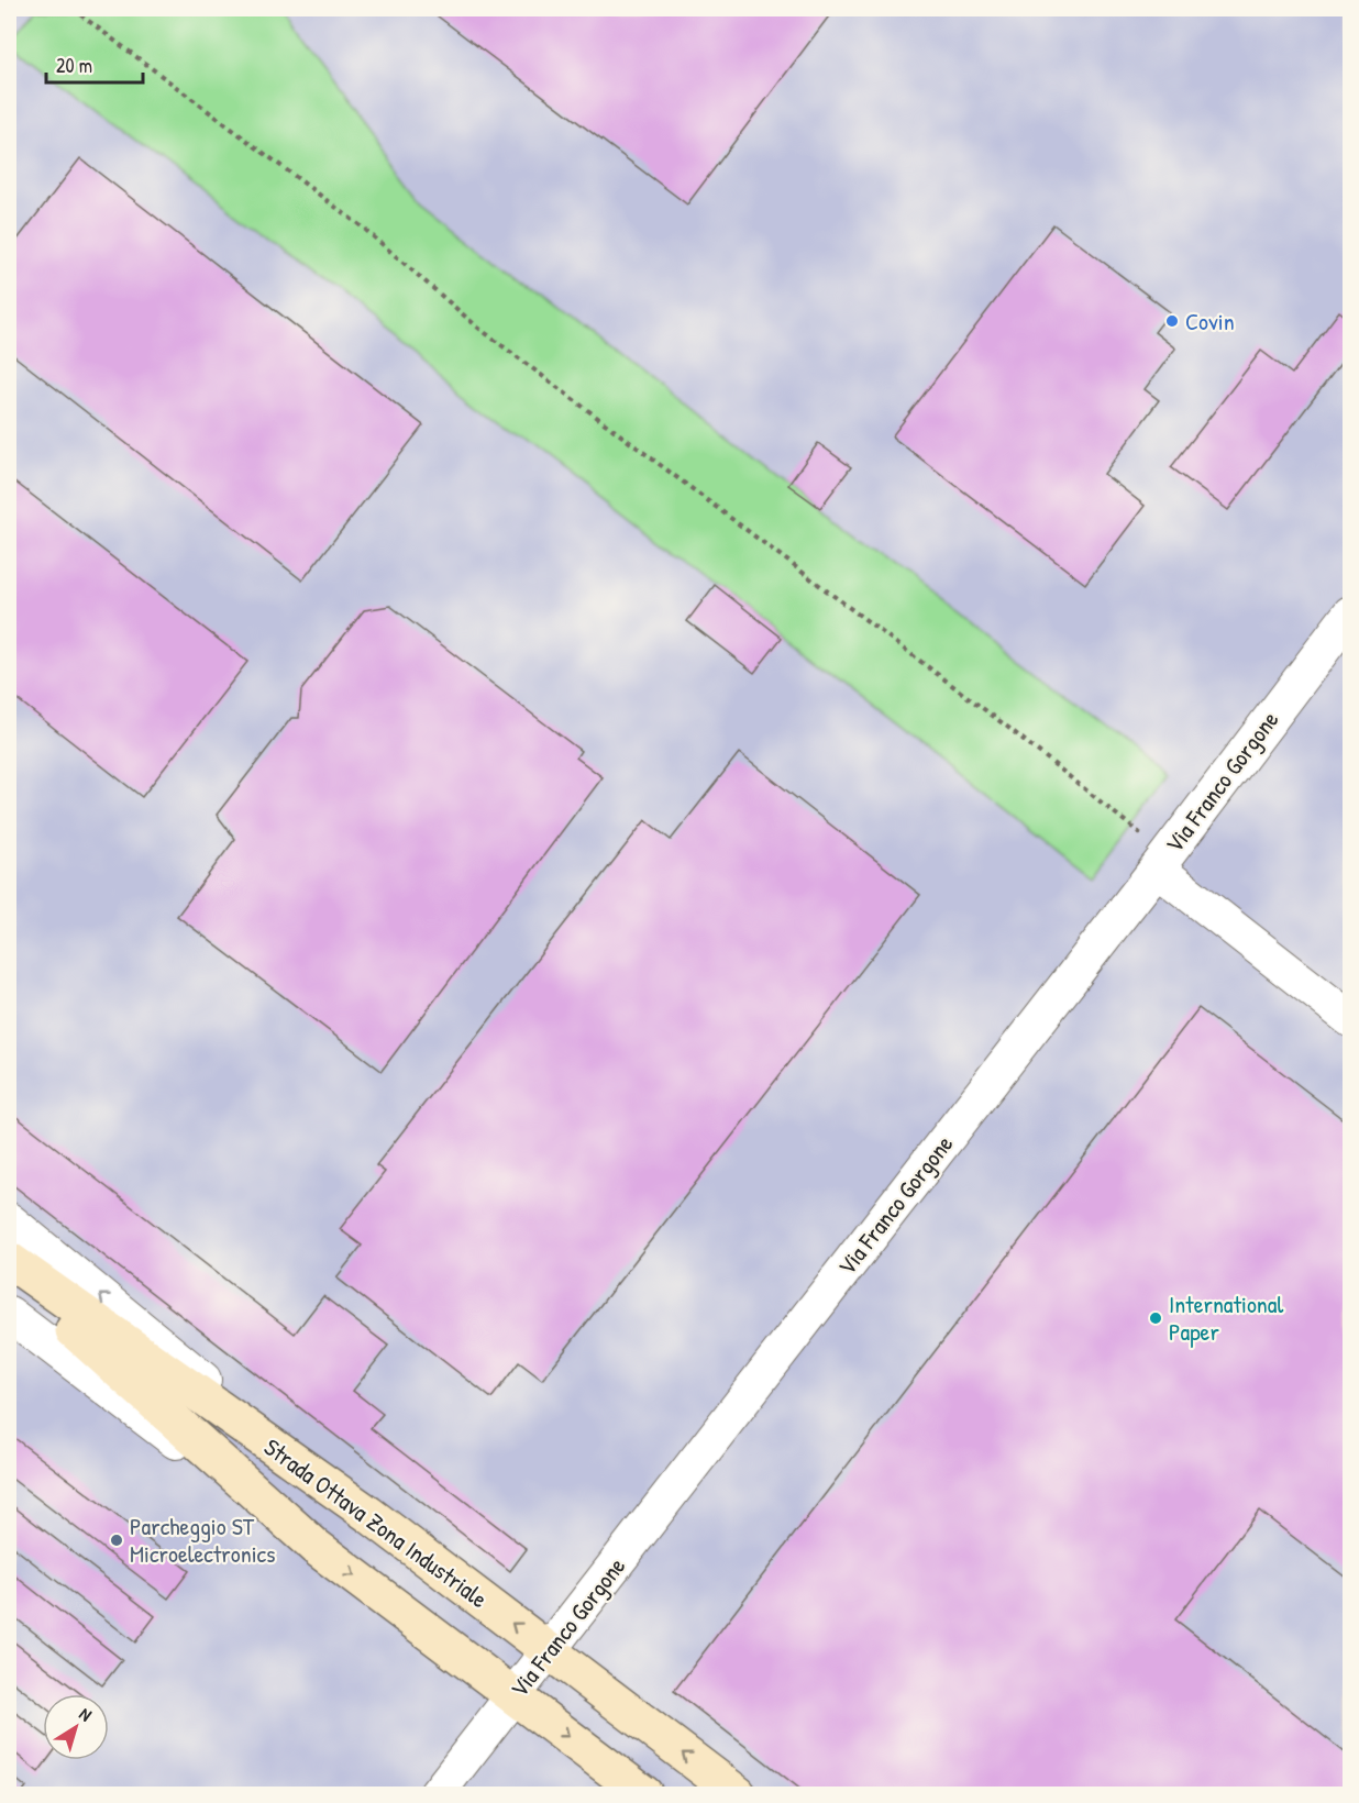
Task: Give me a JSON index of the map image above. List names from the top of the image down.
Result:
{
  "streets": {
    "main road": ["Strada Ottava Zona Industriale"],
    "street": ["Via Franco Gorgone"]
  },
  "crossings": [
    ["Via Franco Gorgone", "Strada Ottava Zona Industriale"]
  ],
  "places": ["Covin", "International Paper", "Parcheggio ST Microelectronics"],
  "scale_bar": "20 m",
  "north": "top right"
}
